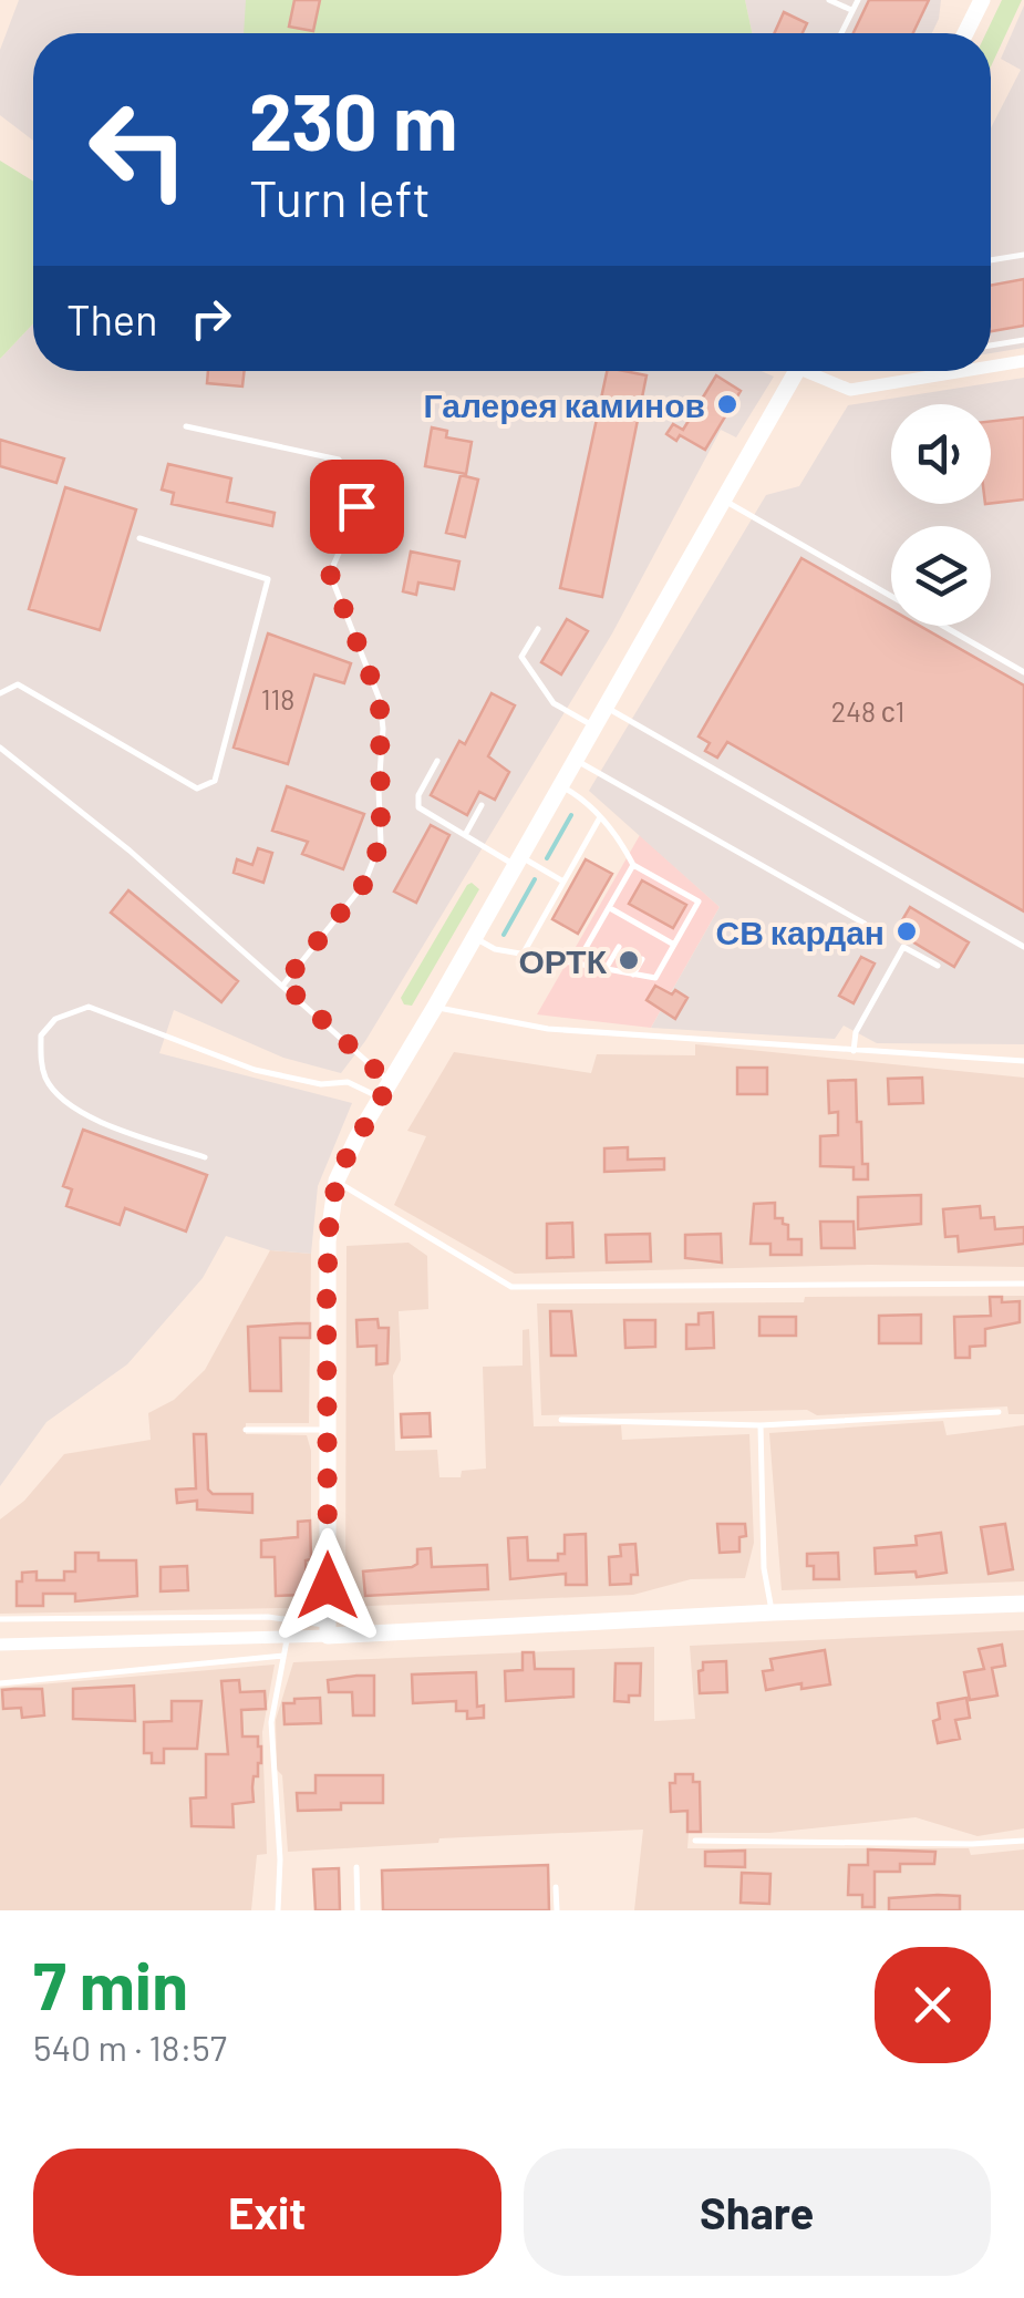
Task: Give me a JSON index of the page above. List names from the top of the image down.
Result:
{
  "places": ["Галерея каминов", "СВ кардан", "ОРТК"],
  "house_numbers": ["118", "248 с1"],
  "page": {
    "turn": ["230 m", "Turn left"],
    "then": "Then",
    "heading": ["7 min", "540 m · 18:57"],
    "buttons": ["Exit", "Share"]
  }
}
